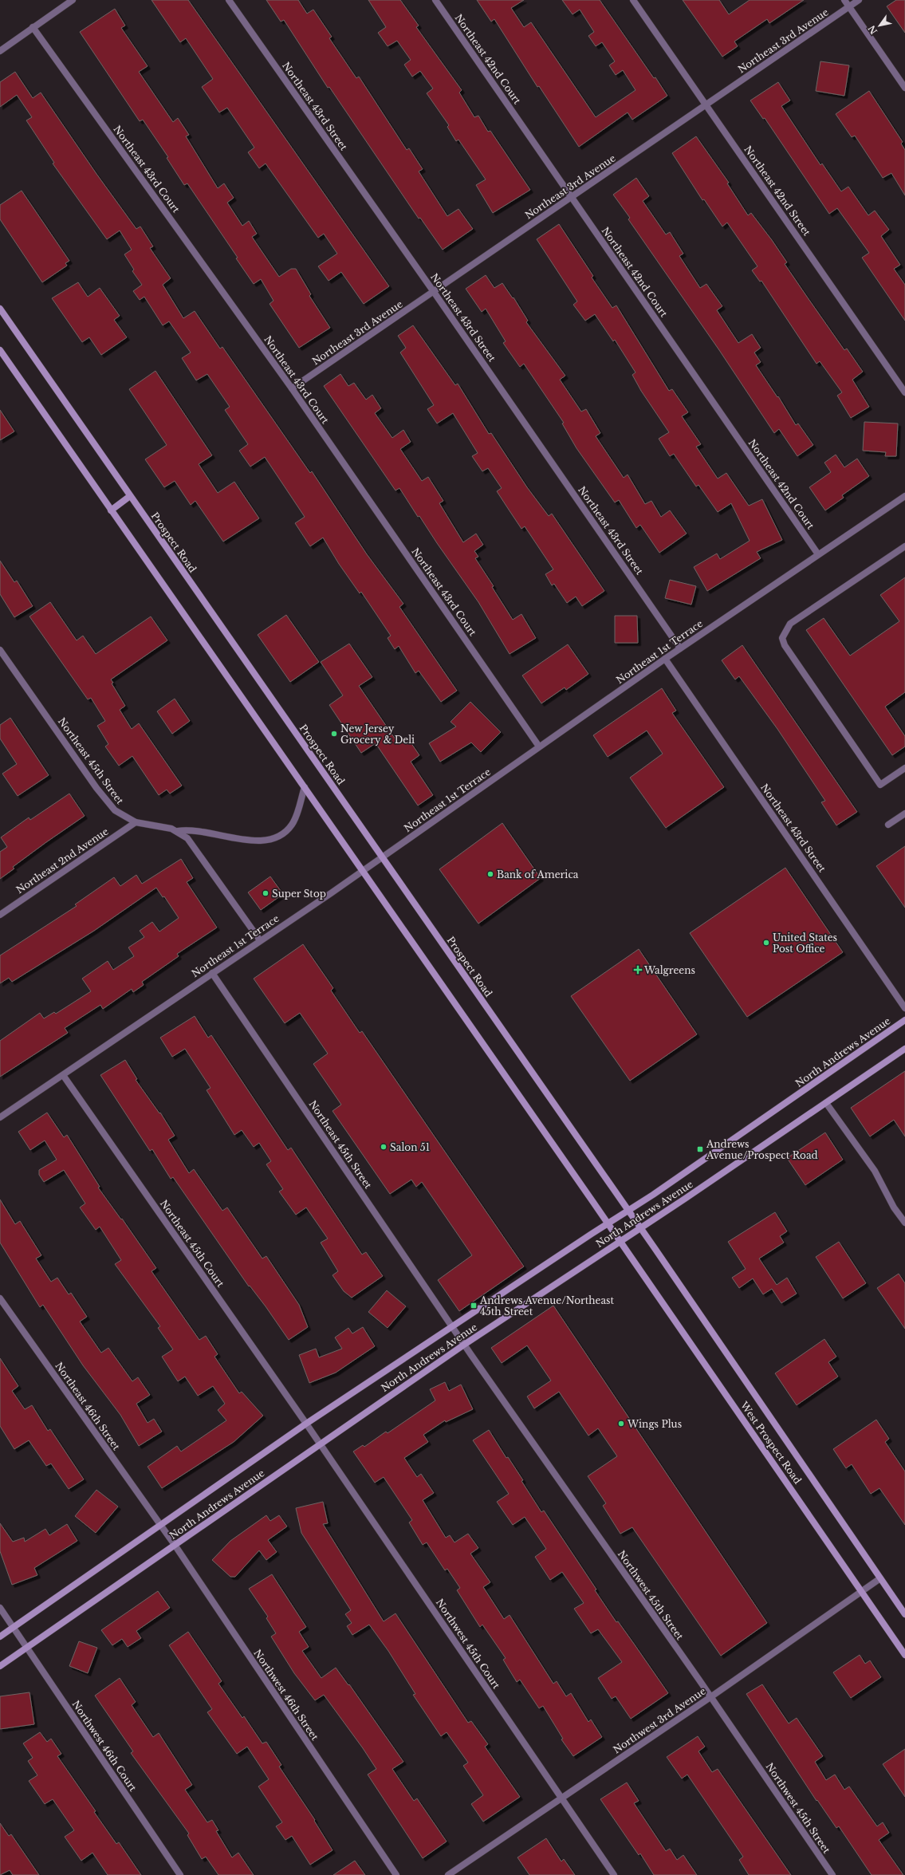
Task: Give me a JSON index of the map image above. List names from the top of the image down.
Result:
{
  "streets": {
    "main road": ["Prospect Road", "North Andrews Avenue", "West Prospect Road"],
    "street": [
      "Northeast 3rd Avenue",
      "Northeast 42nd Court",
      "Northeast 43rd Street",
      "Northeast 43rd Court",
      "Northeast 42nd Street",
      "Northeast 1st Terrace",
      "Northeast 45th Street",
      "Northeast 2nd Avenue",
      "Northeast 45th Court",
      "Northeast 46th Street",
      "Northwest 45th Street",
      "Northwest 45th Court",
      "Northwest 46th Street",
      "Northwest 3rd Avenue",
      "Northwest 46th Court"
    ]
  },
  "crossings": [
    ["Northeast 3rd Avenue", "Northeast 42nd Court"],
    ["Northeast 3rd Avenue", "Northeast 43rd Street"],
    ["Northeast 3rd Avenue", "Northeast 43rd Court"],
    ["Northeast 3rd Avenue", "Northeast 42nd Street"],
    ["Northeast 42nd Court", "Northeast 1st Terrace"],
    ["Northeast 43rd Street", "Northeast 1st Terrace"],
    ["Northeast 43rd Court", "Northeast 1st Terrace"],
    ["Prospect Road", "Northeast 1st Terrace"],
    ["Prospect Road", "North Andrews Avenue"],
    ["Prospect Road", "West Prospect Road"],
    ["Northeast 1st Terrace", "Northeast 45th Street"],
    ["Northeast 1st Terrace", "Northeast 45th Court"],
    ["Northeast 45th Street", "Northeast 2nd Avenue"],
    ["Northeast 45th Street", "North Andrews Avenue"],
    ["Northeast 45th Street", "Northwest 45th Street"],
    ["North Andrews Avenue", "Northeast 45th Court"],
    ["North Andrews Avenue", "Northeast 46th Street"],
    ["North Andrews Avenue", "West Prospect Road"],
    ["North Andrews Avenue", "Northwest 45th Street"],
    ["North Andrews Avenue", "Northwest 45th Court"],
    ["North Andrews Avenue", "Northwest 46th Street"],
    ["North Andrews Avenue", "Northwest 46th Court"],
    ["Northeast 45th Court", "Northwest 45th Court"],
    ["Northeast 46th Street", "Northwest 46th Street"],
    ["West Prospect Road", "Northwest 3rd Avenue"],
    ["Northwest 45th Street", "Northwest 3rd Avenue"],
    ["Northwest 45th Court", "Northwest 3rd Avenue"]
  ],
  "places": {
    "other": [
      "New Jersey Grocery & Deli",
      "Bank of America",
      "Super Stop",
      "United States Post Office",
      "Salon 51",
      "Wings Plus"
    ],
    "health": ["Walgreens"],
    "transit": ["Andrews Avenue/Prospect Road", "Andrews Avenue/Northeast 45th Street"]
  },
  "north": "bottom left"
}
